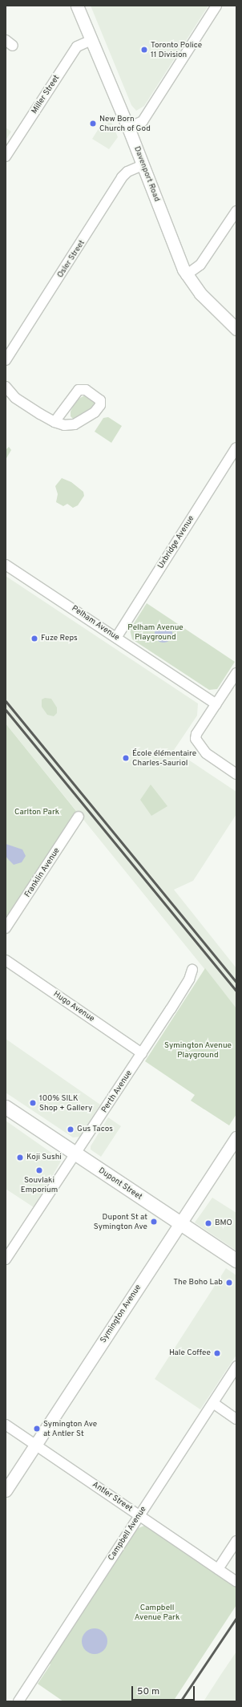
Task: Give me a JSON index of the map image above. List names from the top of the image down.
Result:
{
  "streets": {
    "main road": ["Dupont Street"],
    "street": [
      "Miller Street",
      "Davenport Road",
      "Osler Street",
      "Uxbridge Avenue",
      "Pelham Avenue",
      "Franklin Avenue",
      "Hugo Avenue",
      "Perth Avenue",
      "Symington Avenue",
      "Antler Street",
      "Campbell Avenue"
    ]
  },
  "crossings": [
    ["Miller Street", "Davenport Road"],
    ["Davenport Road", "Osler Street"],
    ["Uxbridge Avenue", "Pelham Avenue"],
    ["Hugo Avenue", "Perth Avenue"],
    ["Perth Avenue", "Dupont Street"],
    ["Dupont Street", "Symington Avenue"],
    ["Symington Avenue", "Antler Street"],
    ["Antler Street", "Campbell Avenue"]
  ],
  "parks": [
    "Pelham Avenue Playground",
    "Carlton Park",
    "Symington Avenue Playground",
    "Campbell Avenue Park"
  ],
  "places": [
    "Toronto Police 11 Division",
    "New Born Church of God",
    "Fuze Reps",
    "École élémentaire Charles-Sauriol",
    "100% SILK Shop + Gallery",
    "Gus Tacos",
    "Koji Sushi",
    "Souvlaki Emporium",
    "Dupont St at Symington Ave",
    "BMO",
    "The Boho Lab",
    "Hale Coffee",
    "Symington Ave at Antler St"
  ],
  "scale_bar": "50 m"
}
